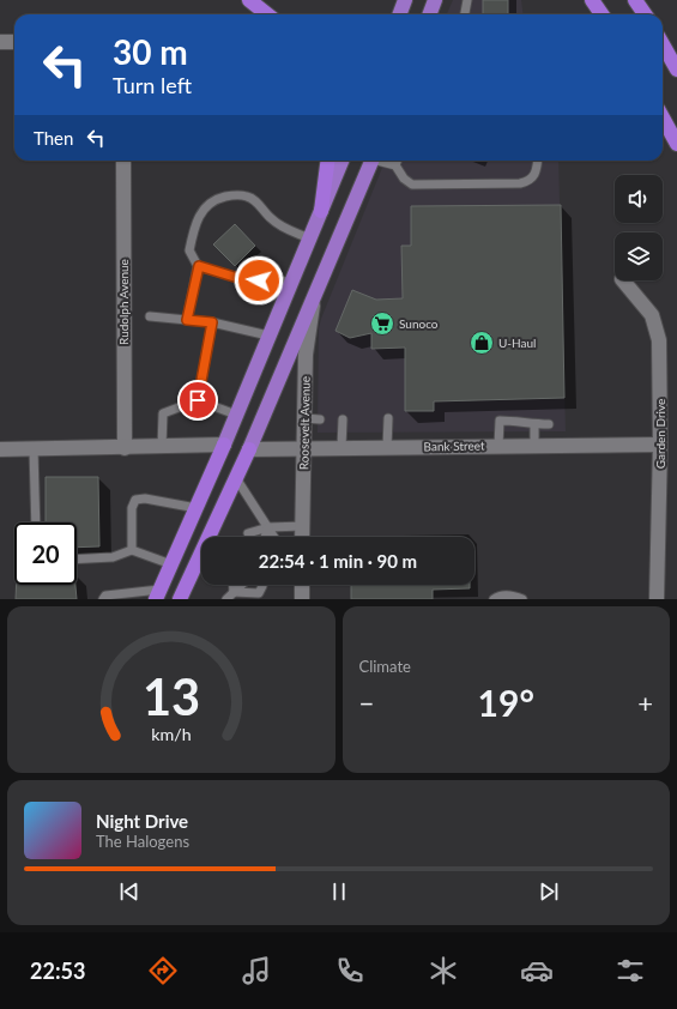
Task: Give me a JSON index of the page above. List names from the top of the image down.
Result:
{
  "streets": {
    "street": [
      "Rudolph Avenue",
      "Roosevelt Avenue",
      "Garden Drive",
      "Bank Street"
    ]
  },
  "crossings": [
    ["Roosevelt Avenue", "Bank Street"],
    ["Garden Drive", "Bank Street"]
  ],
  "places": {
    "supermarket": ["Sunoco"],
    "shop": ["U-Haul"]
  },
  "page": {
    "turn": ["30 m", "Turn left"],
    "then": "Then",
    "limit": "20",
    "trip": "22:54 · 1 min · 90 m",
    "tile": "Climate",
    "heat": ["−", "19°", "+"],
    "song": ["Night Drive", "The Halogens"],
    "tabs": "22:53",
    "gauge": ["13", "km/h"]
  }
}
